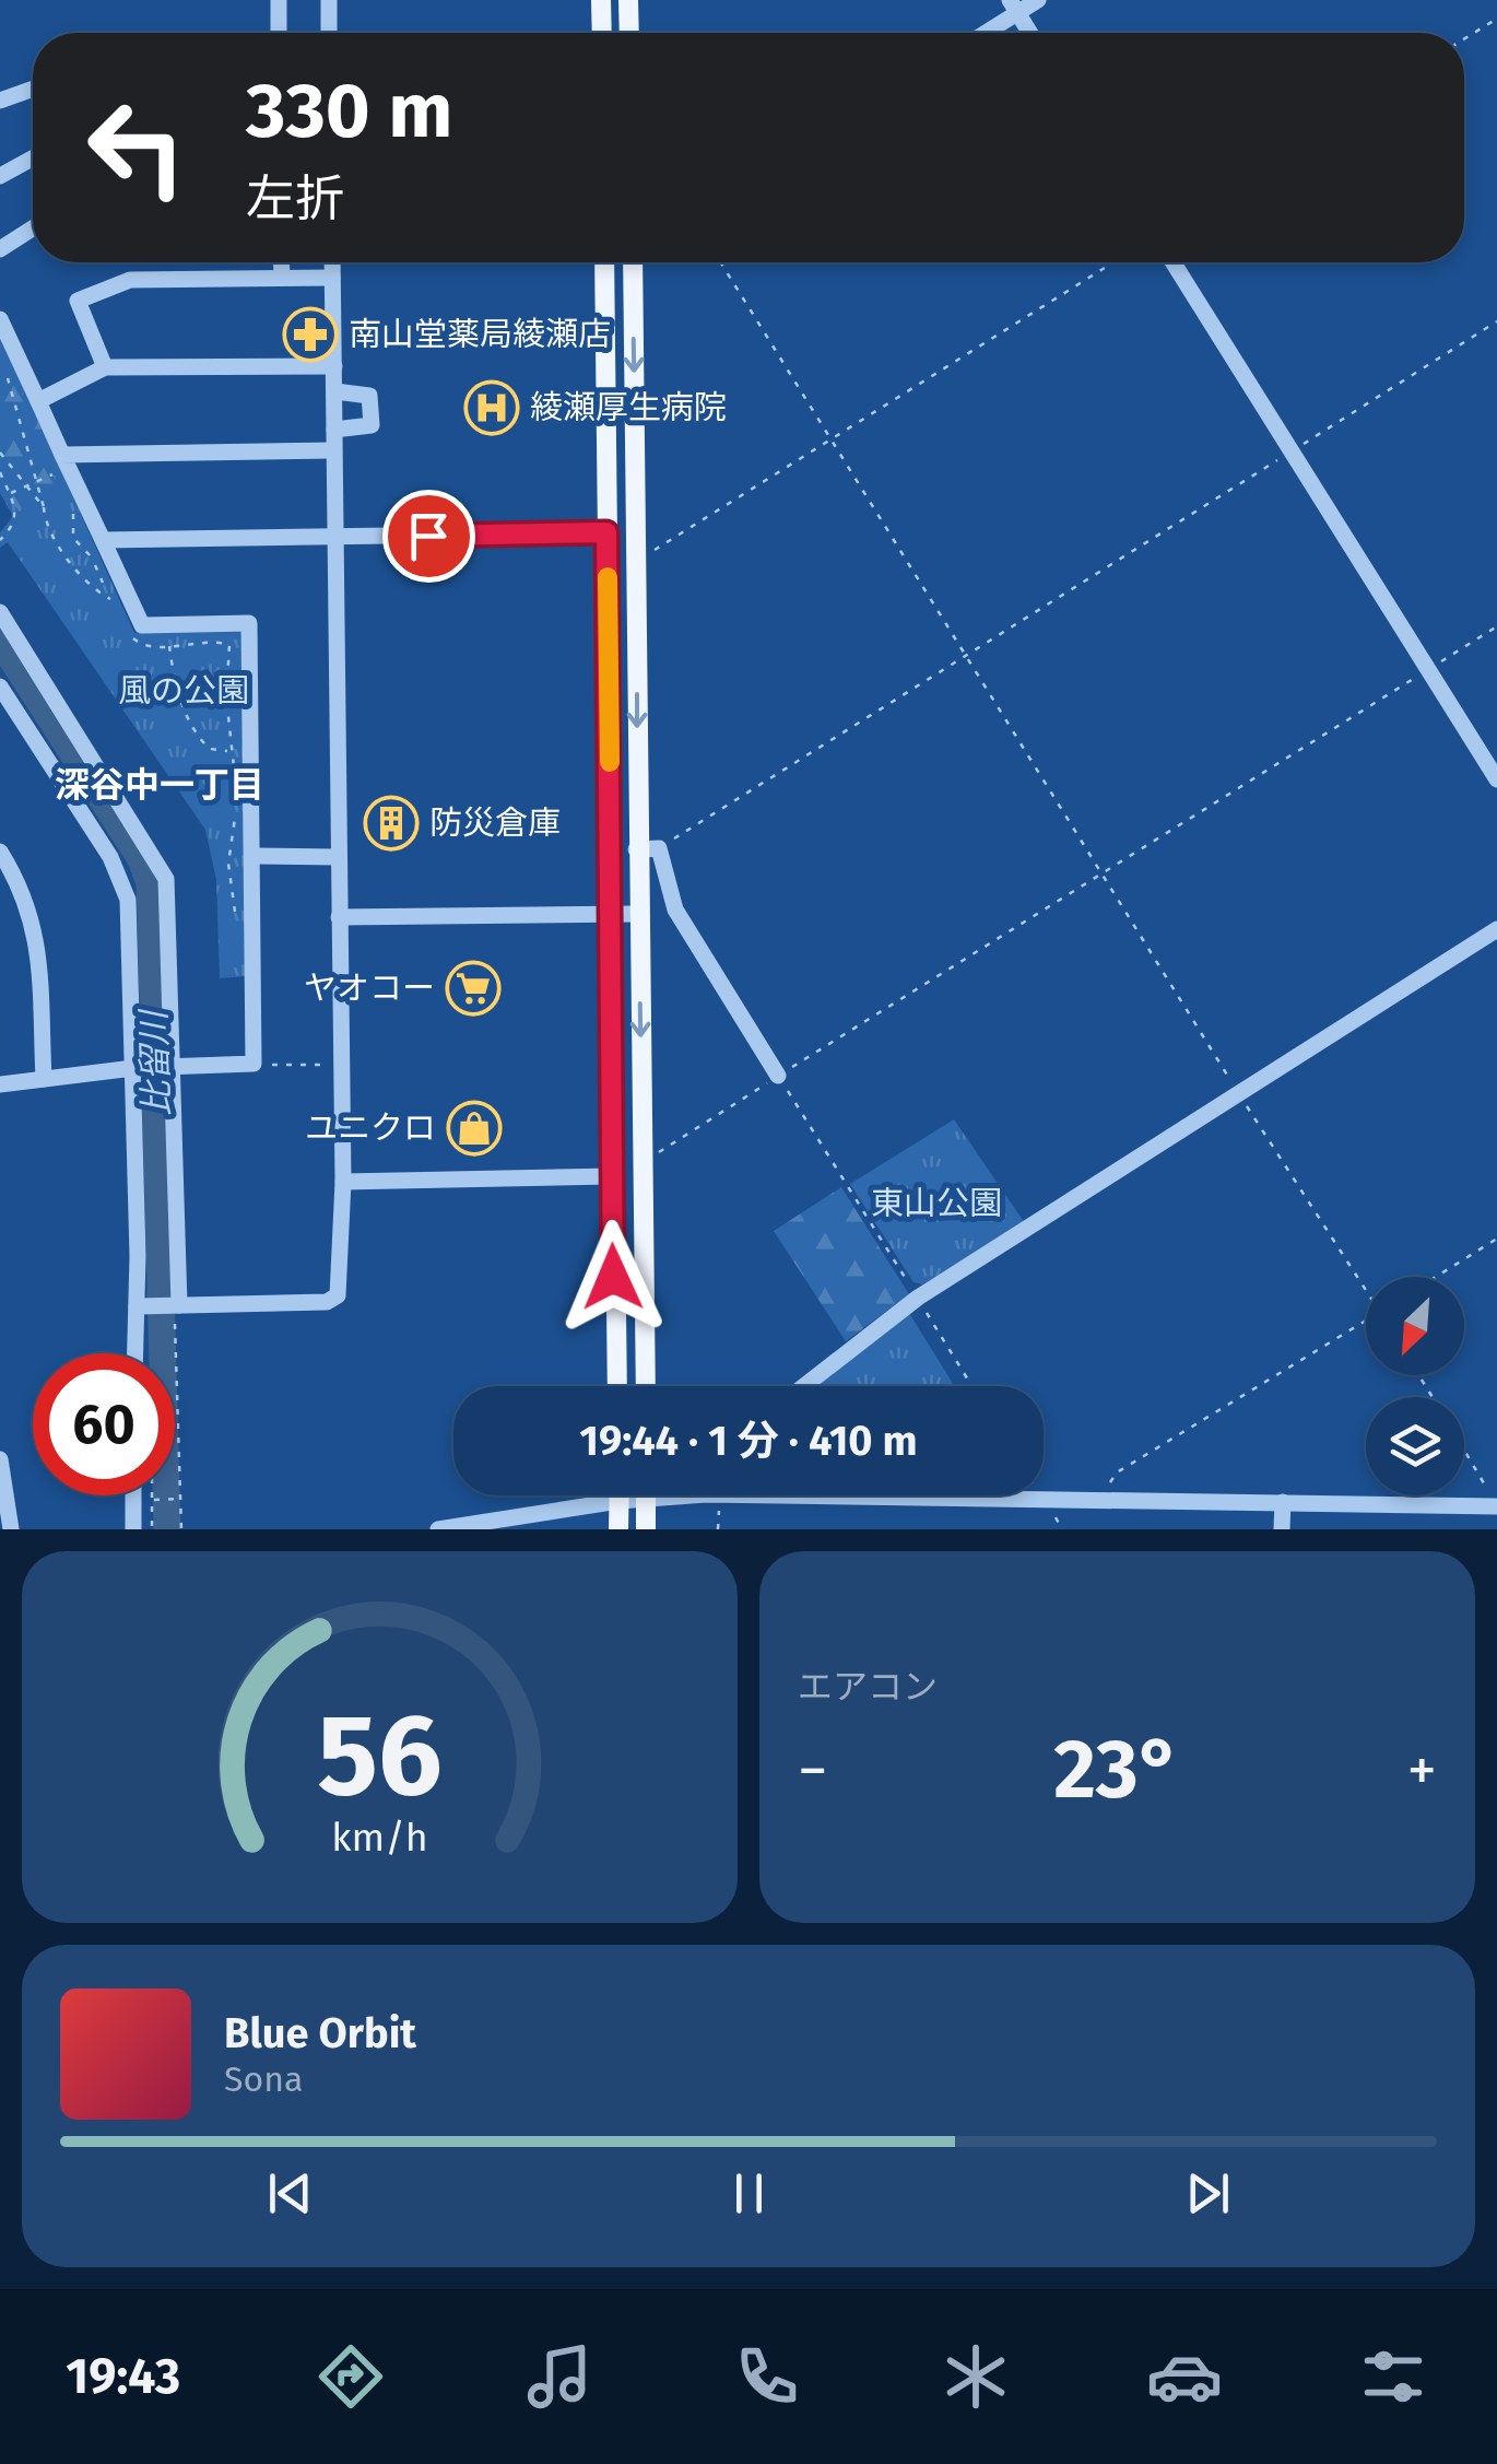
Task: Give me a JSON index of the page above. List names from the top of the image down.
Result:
{
  "districts": ["深谷中一丁目"],
  "water": ["比留川"],
  "parks": ["風の公園", "東山公園"],
  "places": {
    "pharmacy": ["南山堂薬局綾瀬店"],
    "hospital": ["綾瀬厚生病院"],
    "building": ["防災倉庫"],
    "supermarket": ["ヤオコー"],
    "shop": ["ユニクロ"]
  },
  "north": "bottom left",
  "page": {
    "turn": ["330 m", "左折"],
    "limit": "60",
    "trip": "19:44 · 1 分 · 410 m",
    "tile": "エアコン",
    "heat": ["−", "23°", "+"],
    "song": ["Blue Orbit", "Sona"],
    "tabs": "19:43",
    "gauge": ["56", "km/h"]
  }
}
